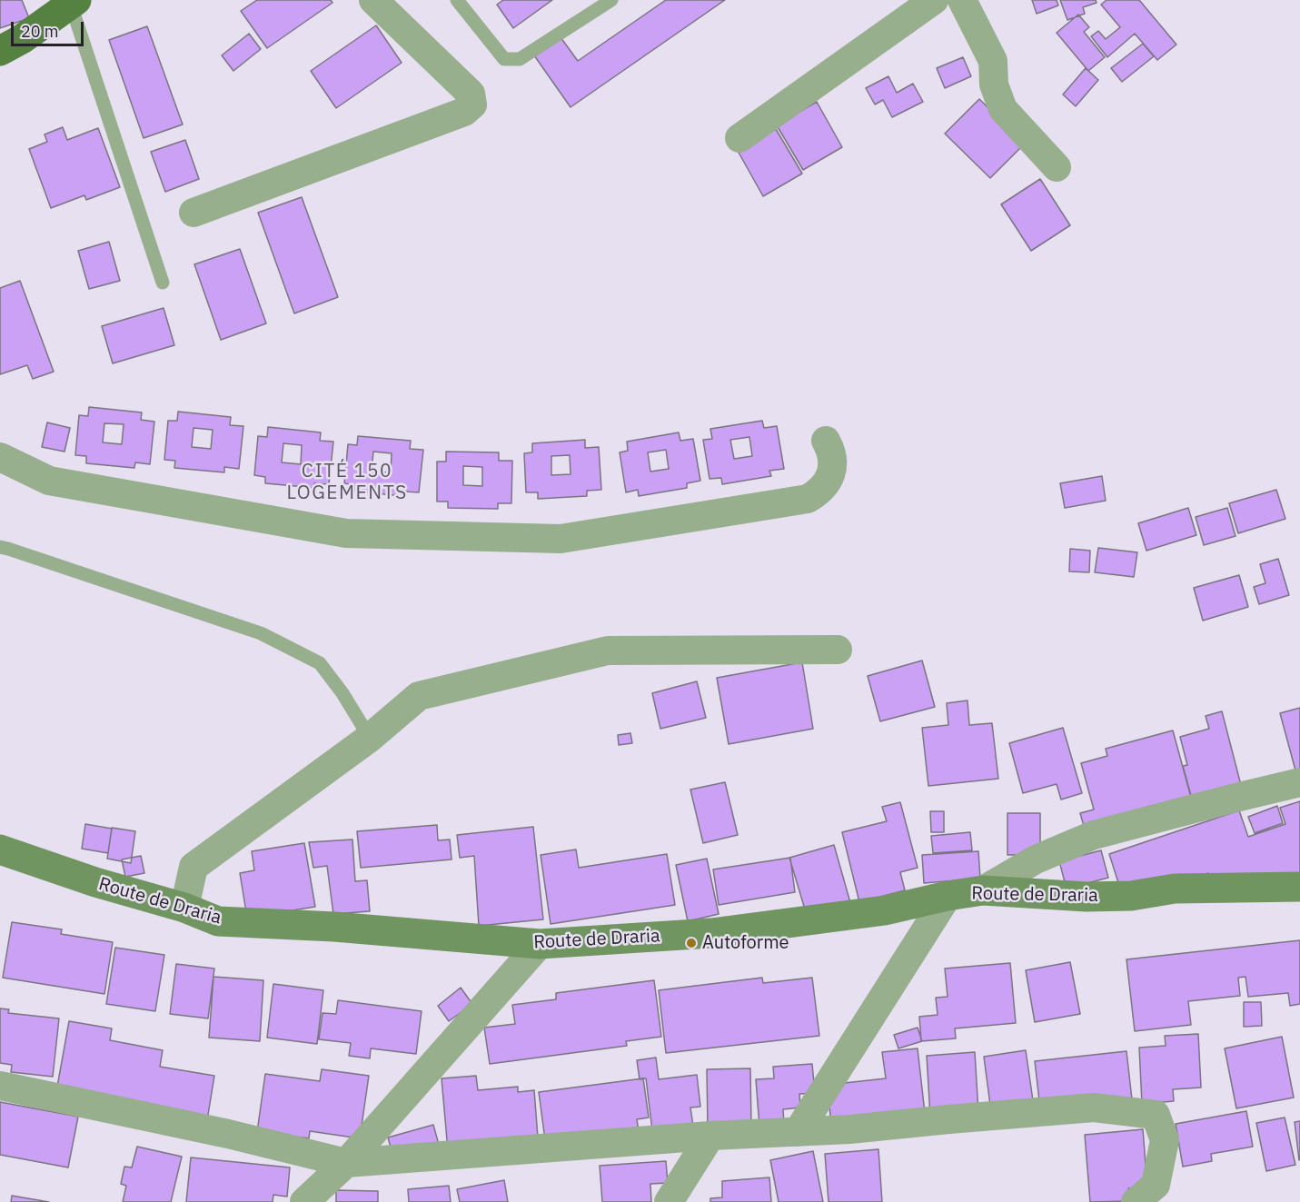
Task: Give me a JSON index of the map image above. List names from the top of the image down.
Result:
{
  "streets": {
    "main road": ["Route de Draria"]
  },
  "districts": ["CITÉ 150 LOGEMENTS"],
  "places": ["Autoforme"],
  "scale_bar": "20 m"
}
